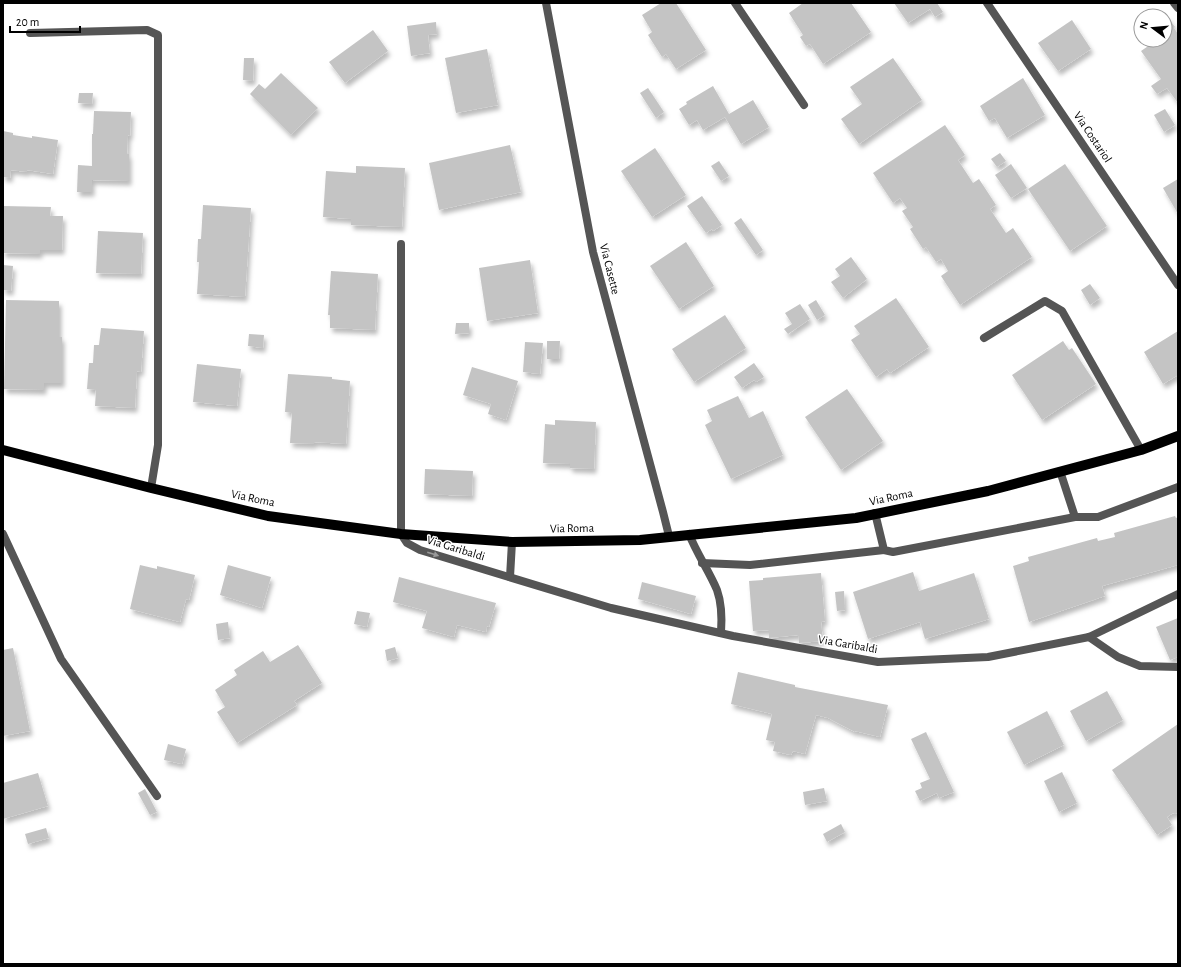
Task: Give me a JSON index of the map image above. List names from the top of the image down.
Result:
{
  "streets": {
    "main road": ["Via Roma"],
    "street": ["Via Costariol", "Via Casette", "Via Garibaldi"]
  },
  "crossings": [
    ["Via Casette", "Via Roma"],
    ["Via Roma", "Via Garibaldi"]
  ],
  "scale_bar": "20 m",
  "north": "left"
}
